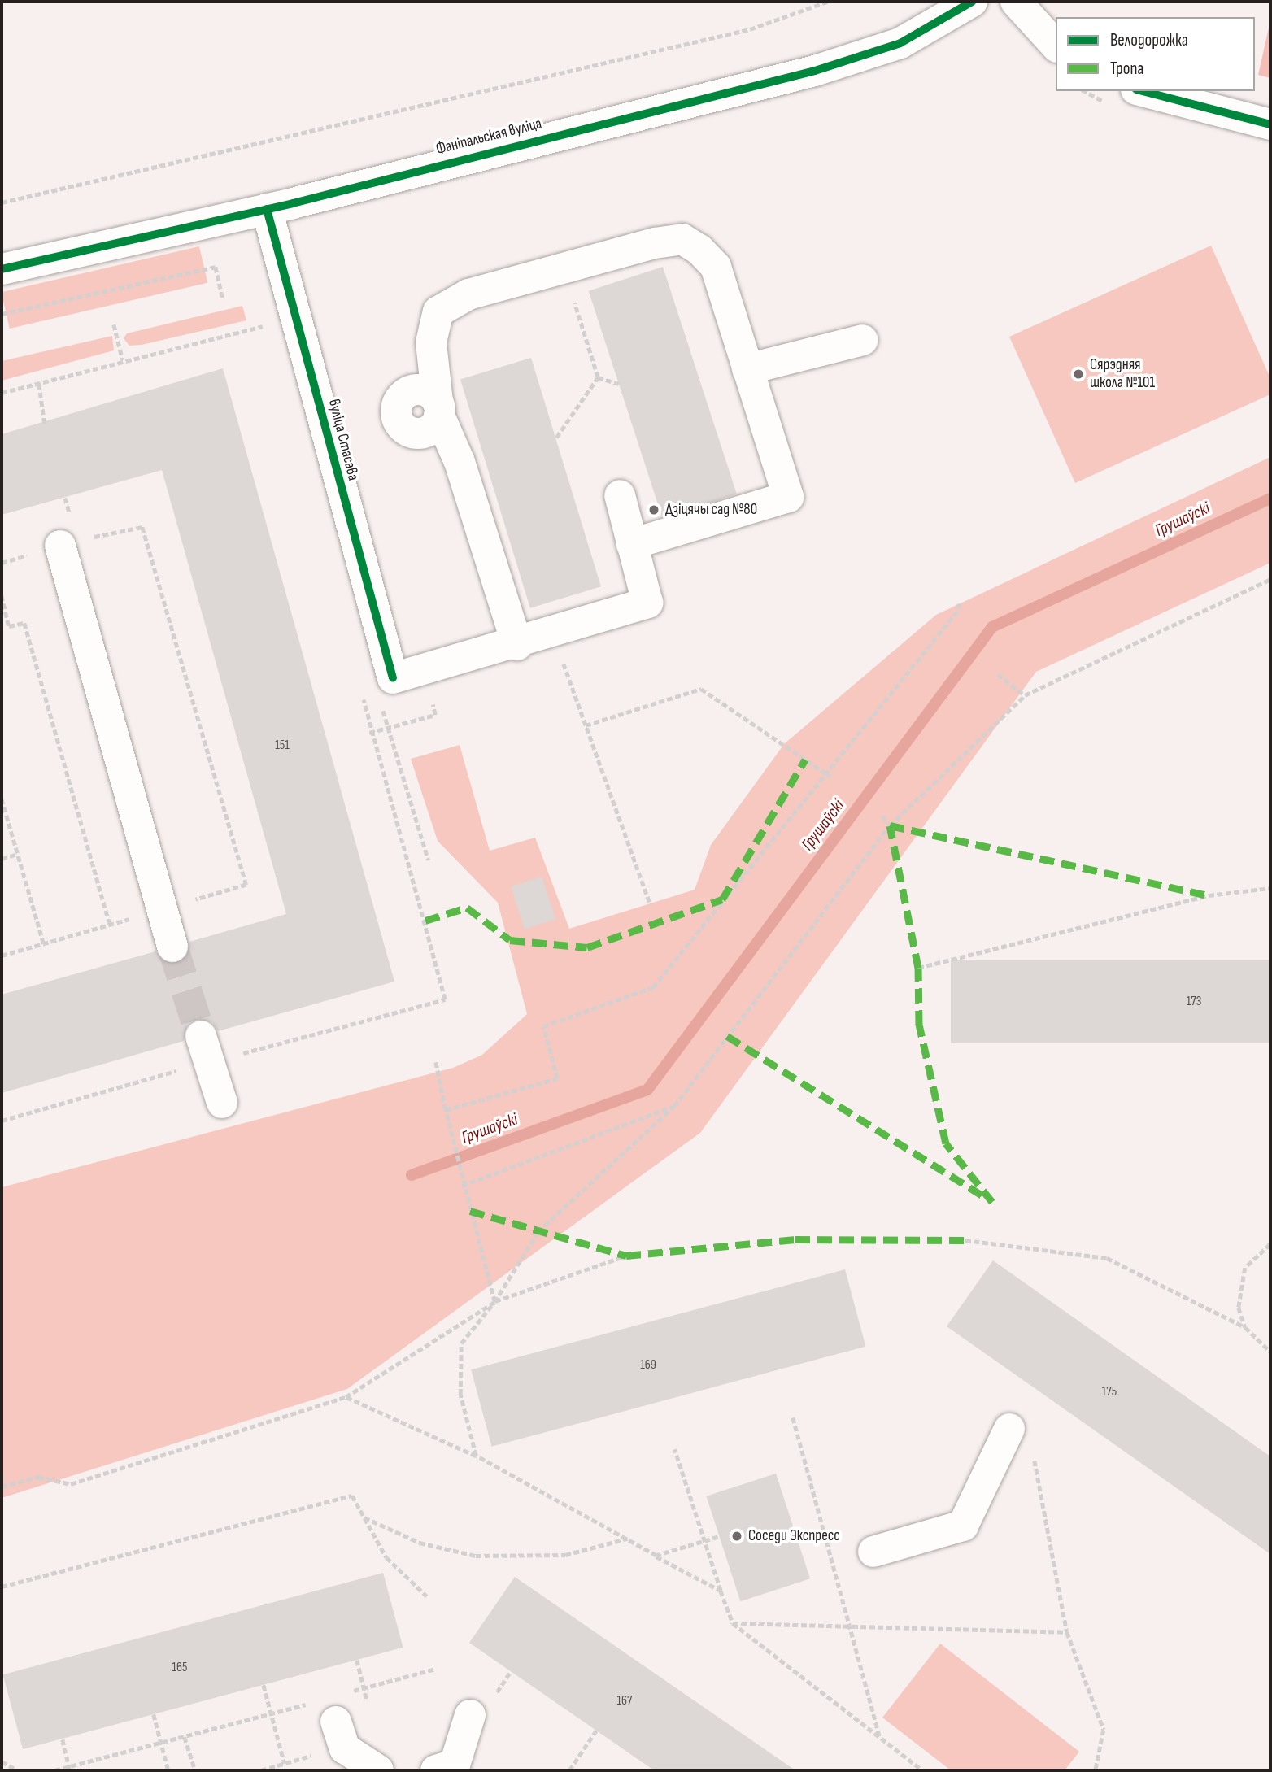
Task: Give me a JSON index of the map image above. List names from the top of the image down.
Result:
{
  "streets": {
    "street": ["Фаніпальская вуліца", "вуліца Стасава"]
  },
  "crossings": [
    ["Фаніпальская вуліца", "вуліца Стасава"]
  ],
  "water": ["Грушаўскі"],
  "places": ["Сярэдняя школа №101", "Дзіцячы сад №80", "Соседи Экспресс"],
  "house_numbers": [
    "151",
    "173",
    "169",
    "175",
    "165",
    "167"
  ],
  "legend": ["Велодорожка", "Тропа"]
}
